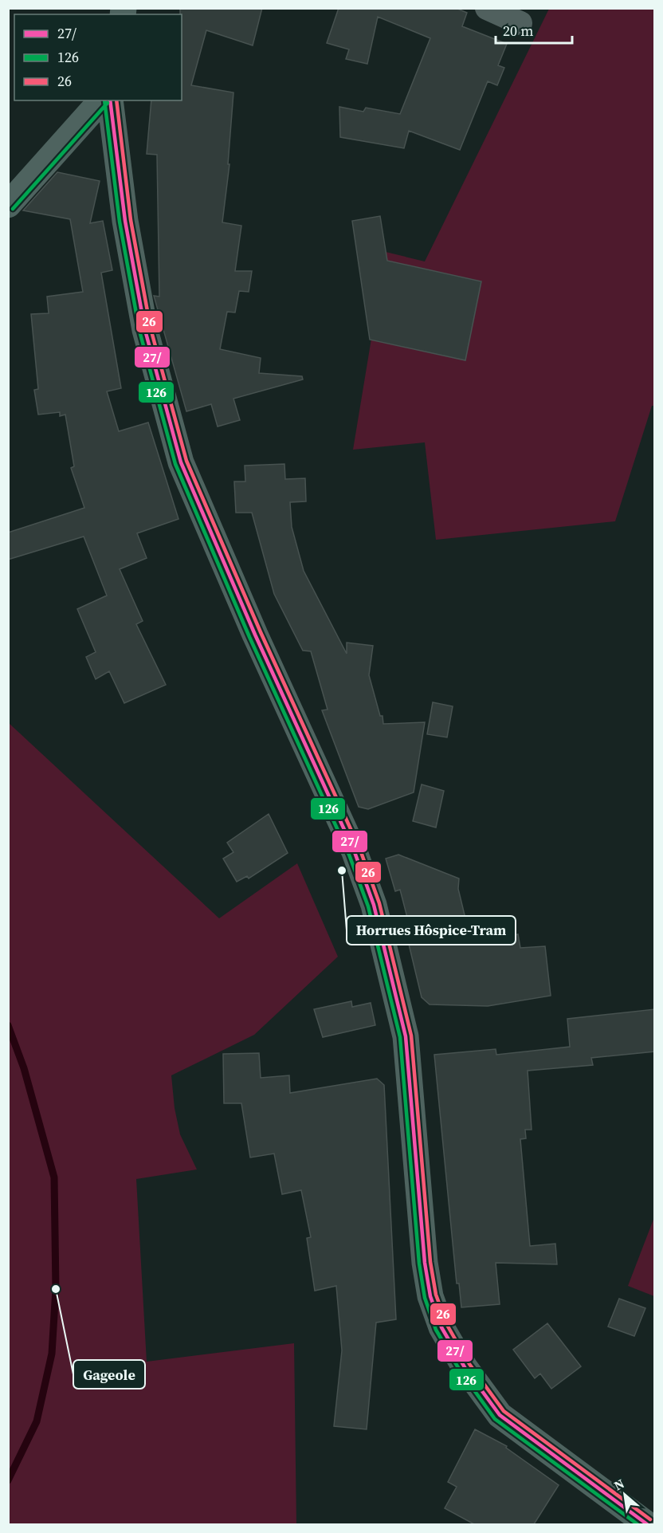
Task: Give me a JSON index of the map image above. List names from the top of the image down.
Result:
{
  "places": ["Horrues Hôspice-Tram", "Gageole"],
  "lines": ["transit line 27/", "transit line 126", "transit line 26"],
  "legend": ["27/", "126", "26"],
  "scale_bar": "20 m",
  "north": "top left"
}
